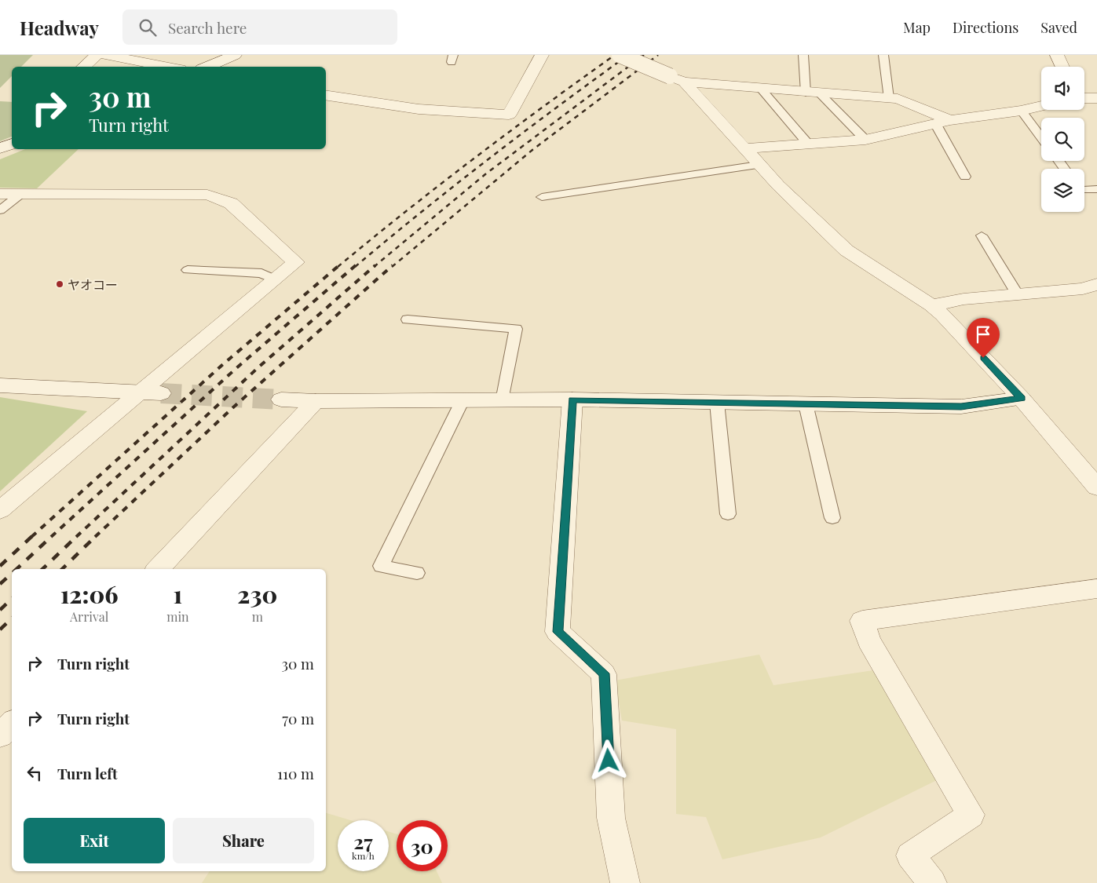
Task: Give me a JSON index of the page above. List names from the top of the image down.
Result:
{
  "places": ["ヤオコー"],
  "page": {
    "header": "Headway",
    "search": "Search here",
    "nav": ["Map", "Directions", "Saved"],
    "turn": ["30 m", "Turn right"],
    "eta": [
      "12:06",
      "Arrival",
      "1",
      "min",
      "230",
      "m"
    ],
    "list": [
      {
        "name": "Turn right",
        "value": "30 m"
      },
      {
        "name": "Turn right",
        "value": "70 m"
      },
      {
        "name": "Turn left",
        "value": "110 m"
      }
    ],
    "buttons": ["Exit", "Share"],
    "speed": "27 km/h",
    "limit": "30"
  }
}
